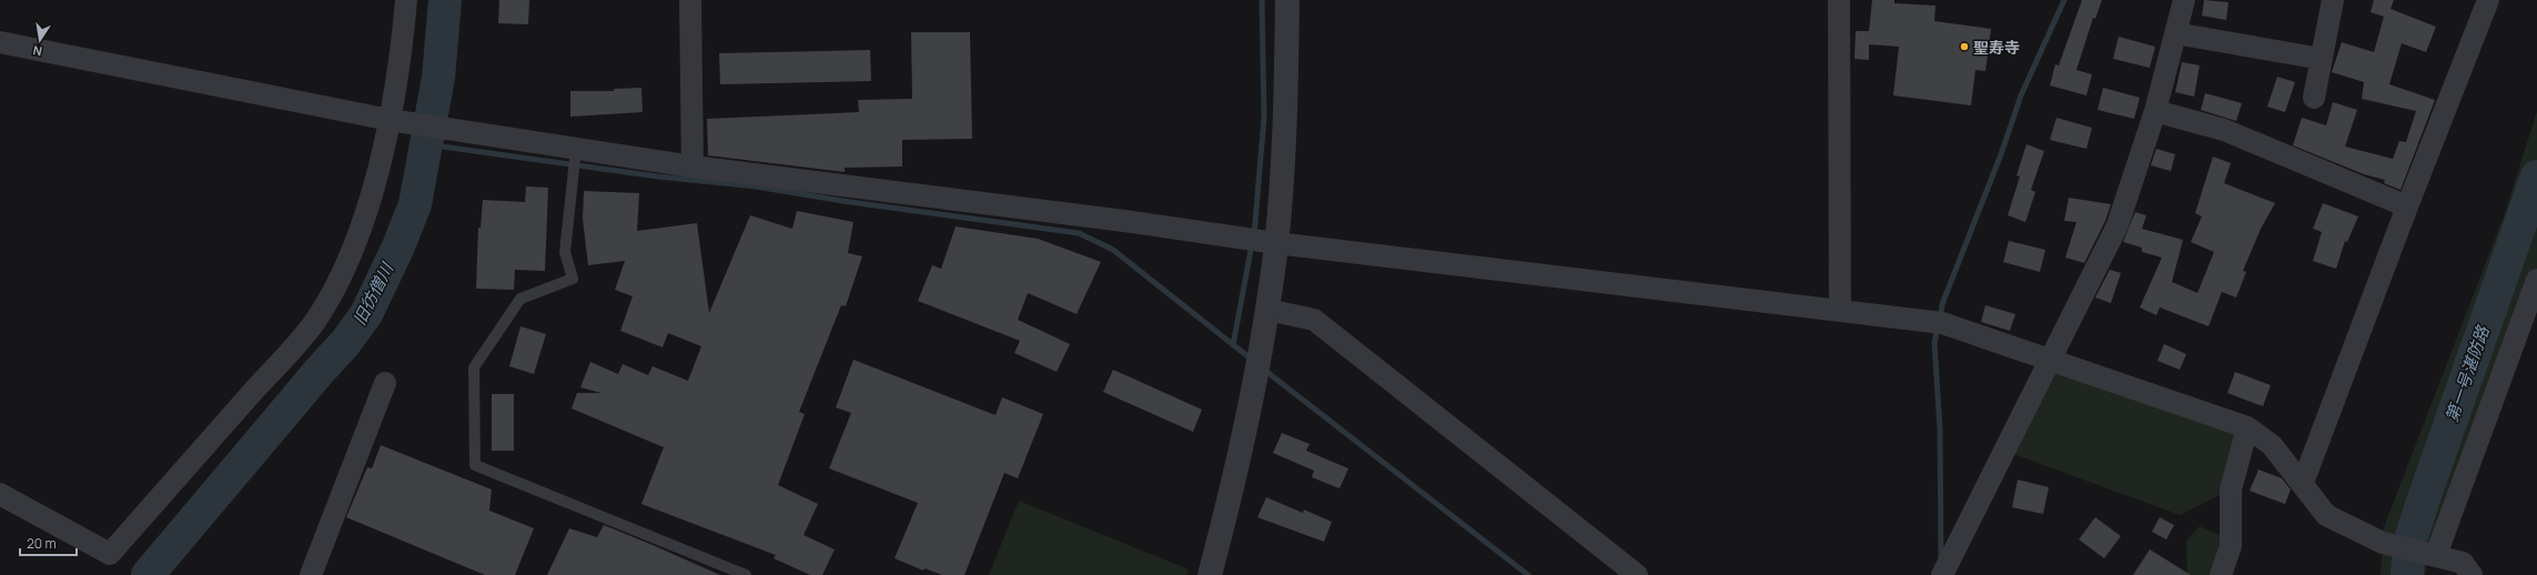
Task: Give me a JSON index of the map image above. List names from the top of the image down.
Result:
{
  "water": ["旧彷僧川", "第一号湛防路"],
  "places": ["聖寿寺"],
  "scale_bar": "20 m",
  "north": "bottom"
}
